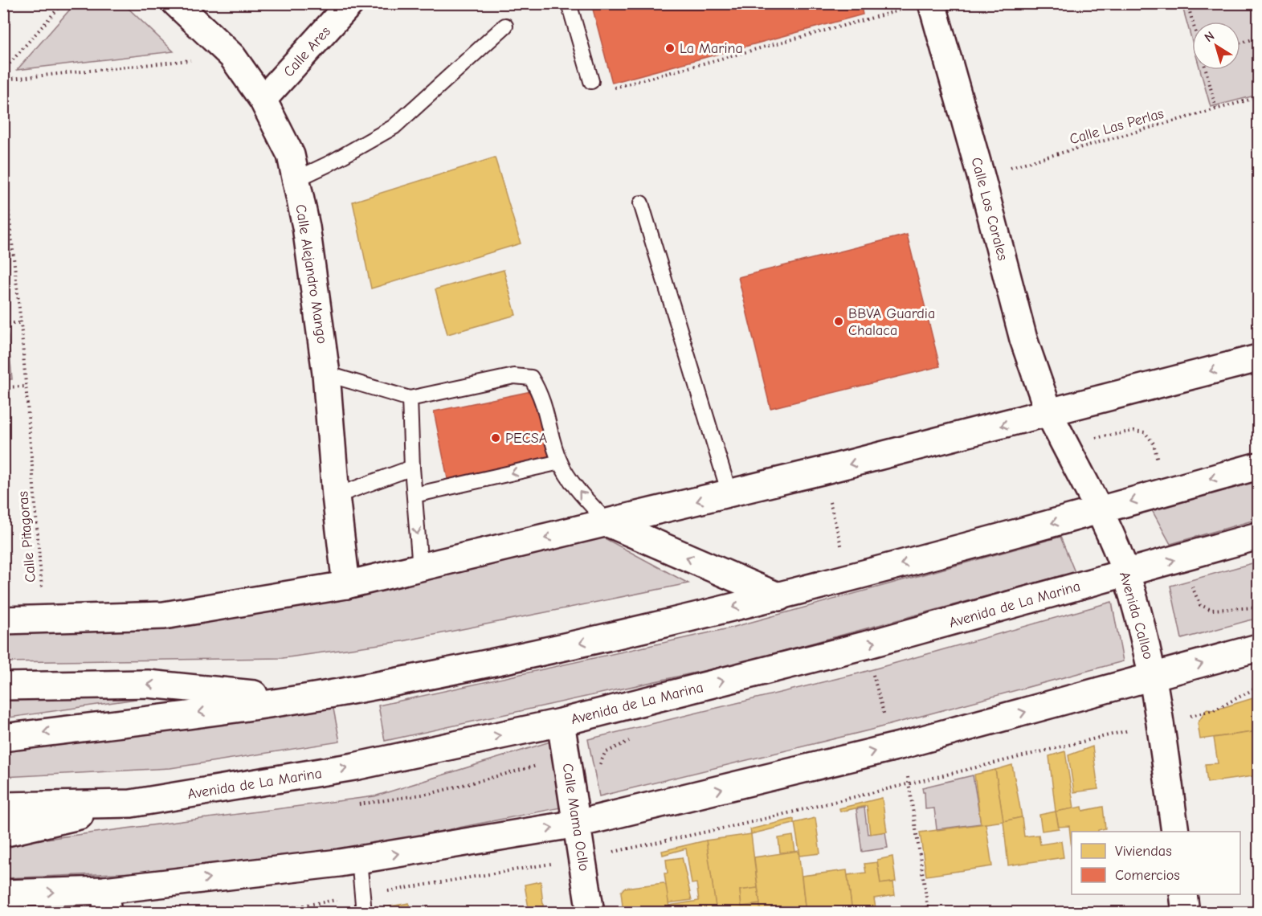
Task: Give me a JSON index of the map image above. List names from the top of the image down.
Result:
{
  "streets": {
    "main road": [
      "Calle Ares",
      "Calle Los Corales",
      "Calle Alejandro Mango",
      "Avenida de La Marina",
      "Avenida Callao",
      "Calle Mama Ocllo"
    ],
    "path": ["Calle Las Perlas", "Calle Pitagoras"]
  },
  "crossings": [
    ["Calle Ares", "Calle Alejandro Mango"],
    ["Calle Las Perlas", "Calle Los Corales"],
    ["Calle Los Corales", "Avenida Callao"],
    ["Avenida de La Marina", "Avenida Callao"],
    ["Avenida de La Marina", "Calle Mama Ocllo"]
  ],
  "places": ["La Marina", "BBVA Guardia Chalaca", "PECSA"],
  "legend": ["Viviendas", "Comercios"],
  "north": "top left"
}
